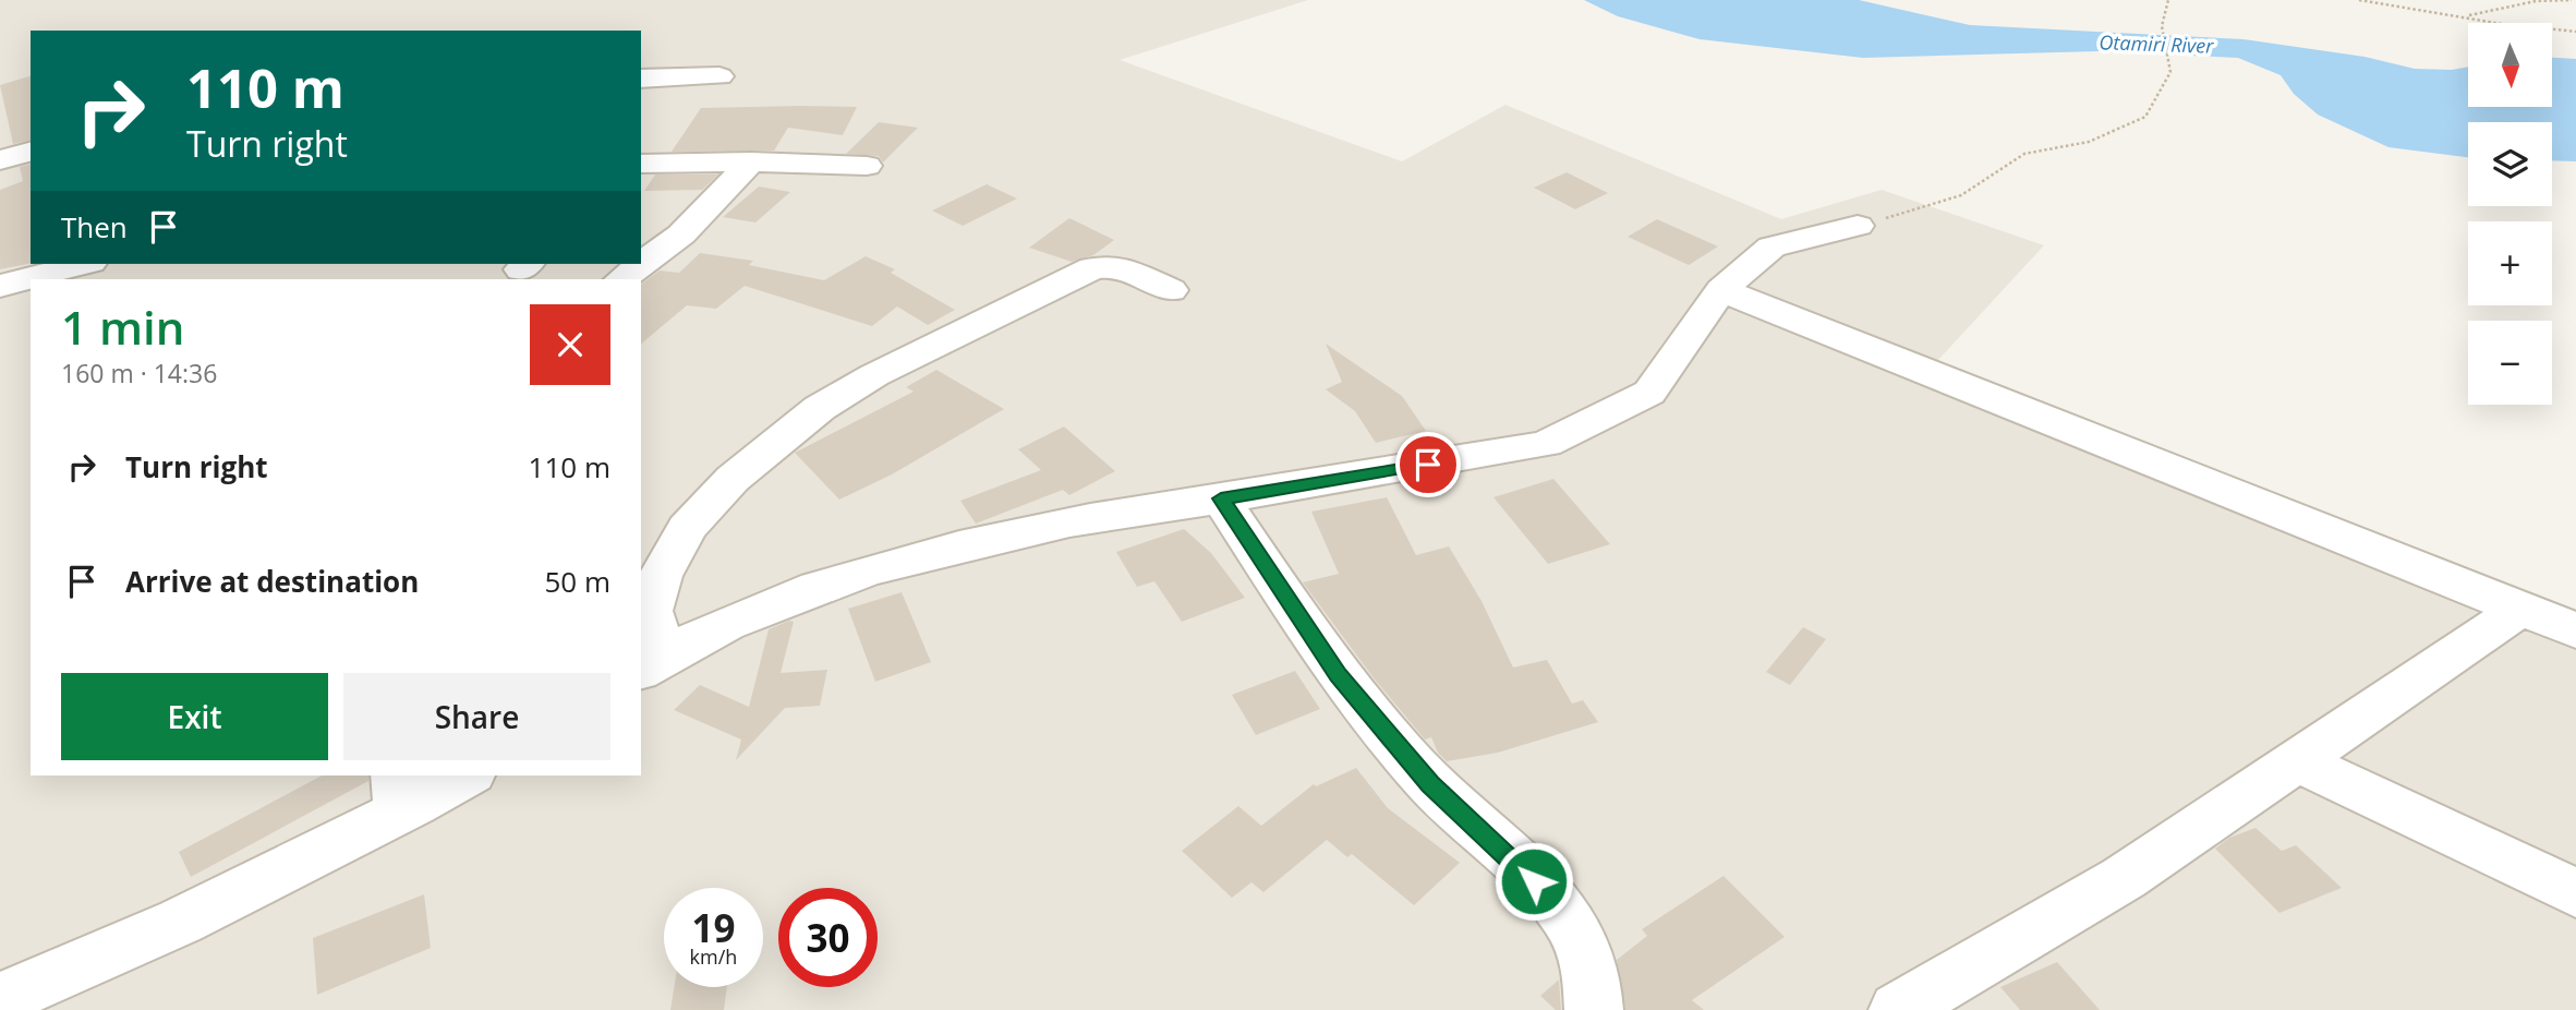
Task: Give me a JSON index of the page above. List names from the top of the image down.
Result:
{
  "water": ["Otamiri River"],
  "north": "bottom",
  "page": {
    "map_buttons": ["+", "−"],
    "turn": ["110 m", "Turn right"],
    "then": "Then",
    "heading": ["1 min", "160 m · 14:36"],
    "list": [
      {
        "name": "Turn right",
        "value": "110 m"
      },
      {
        "name": "Arrive at destination",
        "value": "50 m"
      }
    ],
    "buttons": ["Exit", "Share"],
    "speed": "19 km/h",
    "limit": "30"
  }
}
